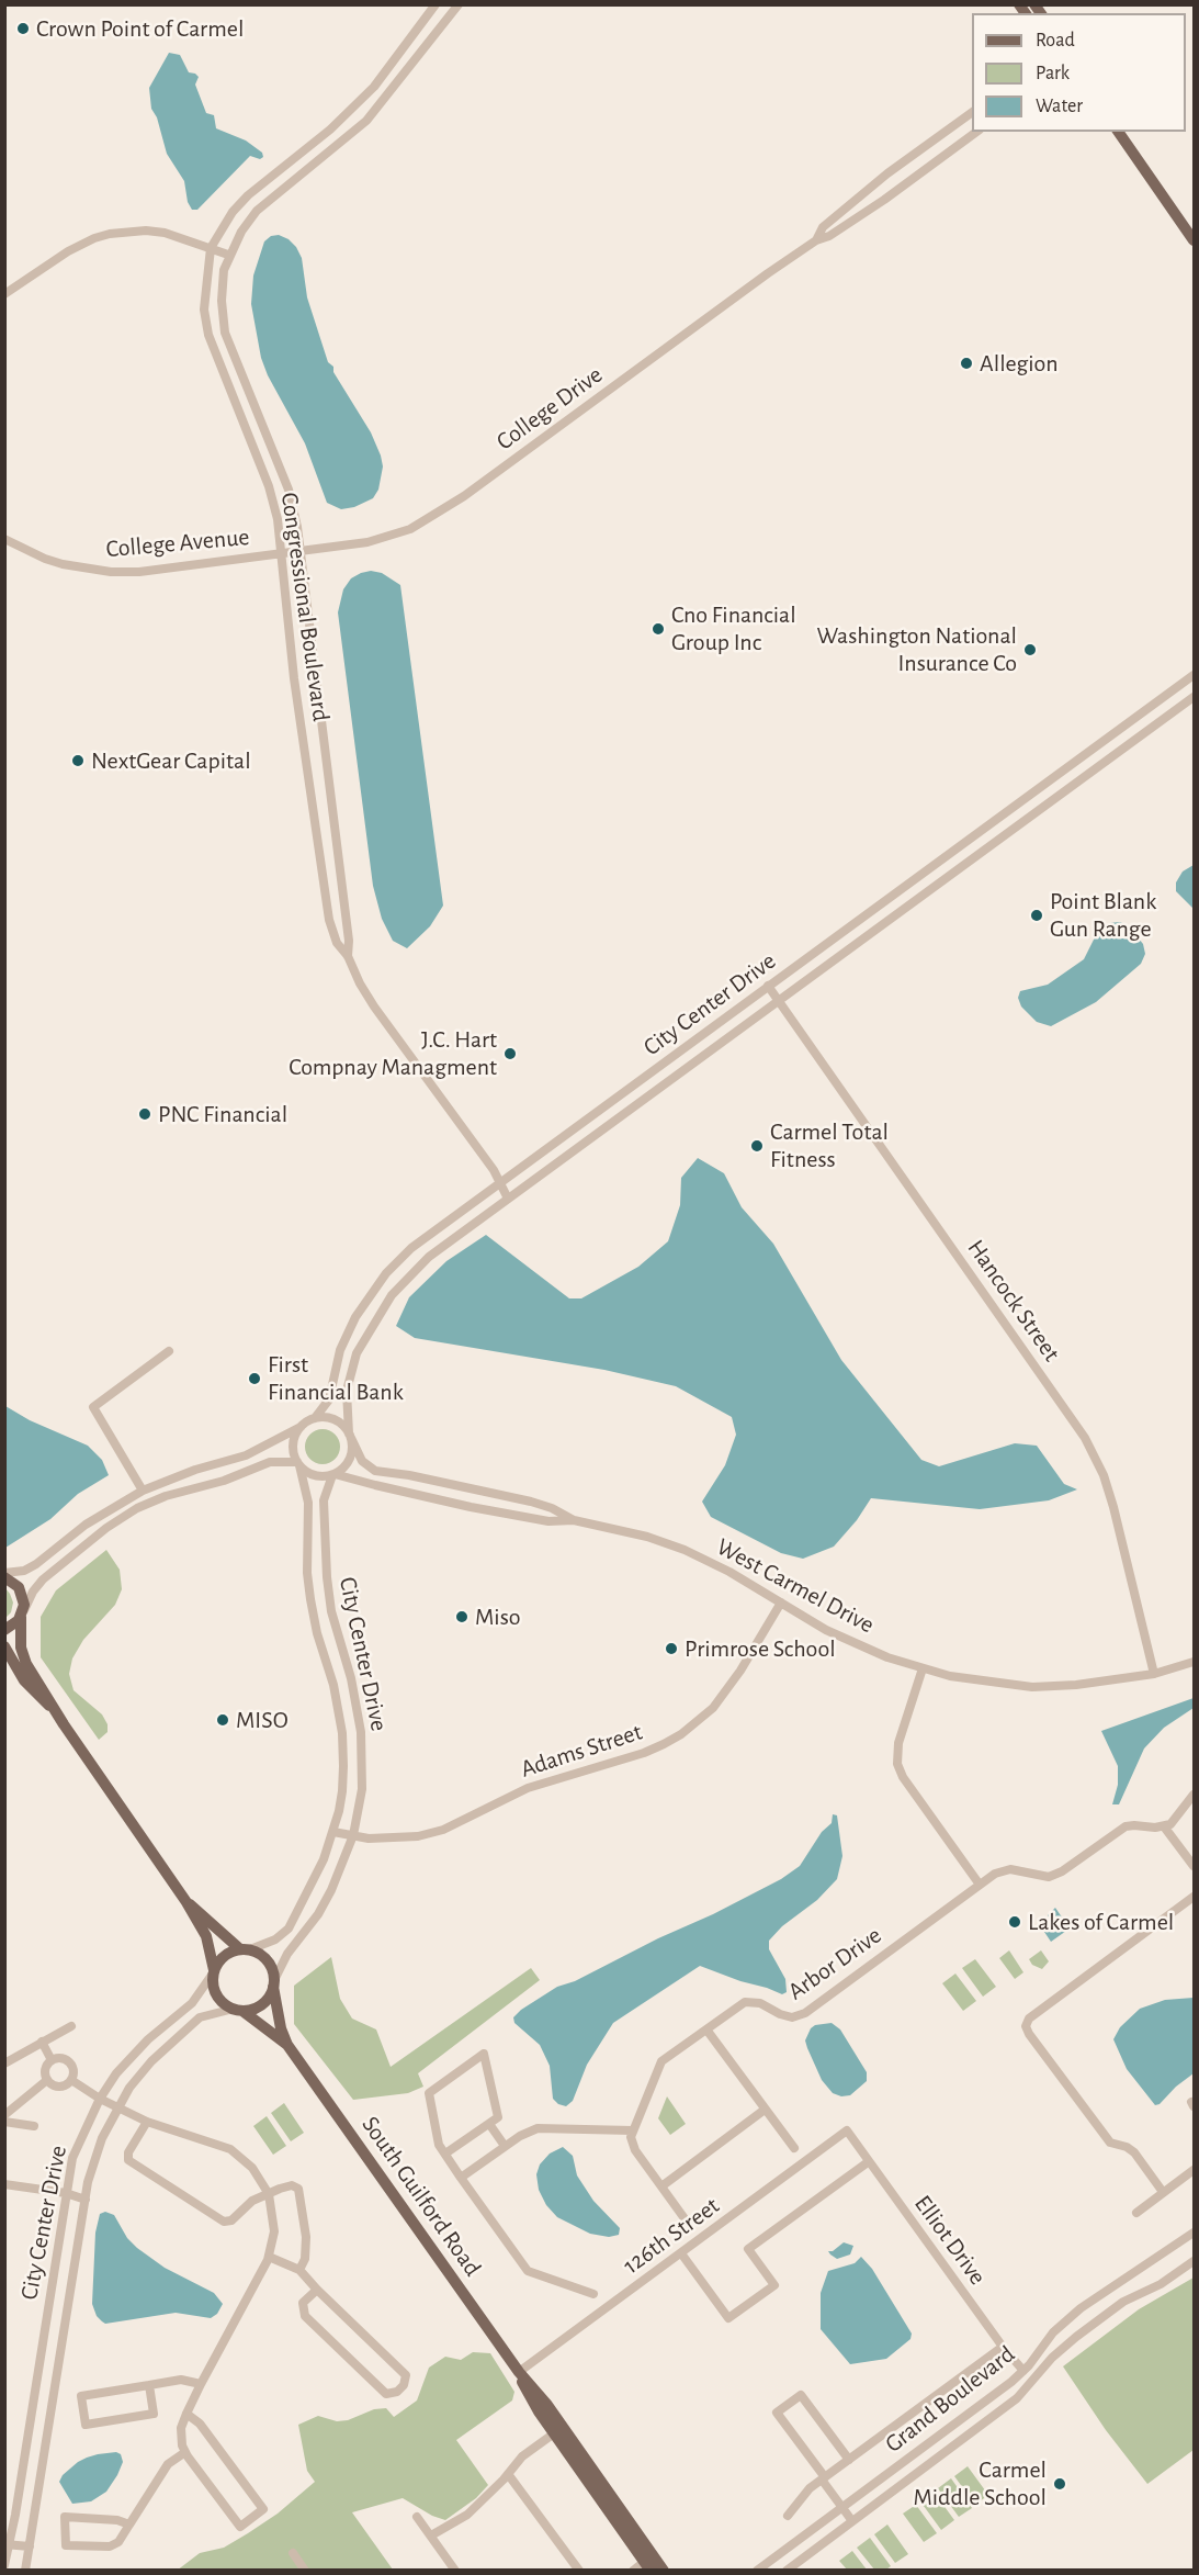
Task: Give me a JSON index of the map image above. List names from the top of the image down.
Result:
{
  "streets": {
    "main road": ["South Guilford Road"],
    "street": [
      "College Drive",
      "College Avenue",
      "Congressional Boulevard",
      "City Center Drive",
      "Hancock Street",
      "West Carmel Drive",
      "Adams Street",
      "Arbor Drive",
      "126th Street",
      "Elliot Drive",
      "Grand Boulevard"
    ]
  },
  "crossings": [
    ["College Drive", "College Avenue"],
    ["College Drive", "Congressional Boulevard"],
    ["College Avenue", "Congressional Boulevard"],
    ["Congressional Boulevard", "City Center Drive"],
    ["City Center Drive", "Hancock Street"],
    ["City Center Drive", "West Carmel Drive"],
    ["City Center Drive", "Adams Street"],
    ["City Center Drive", "South Guilford Road"],
    ["Hancock Street", "West Carmel Drive"],
    ["West Carmel Drive", "Adams Street"],
    ["South Guilford Road", "126th Street"],
    ["126th Street", "Elliot Drive"],
    ["Elliot Drive", "Grand Boulevard"]
  ],
  "places": [
    "Crown Point of Carmel",
    "Allegion",
    "Cno Financial Group Inc",
    "Washington National Insurance Co",
    "NextGear Capital",
    "Point Blank Gun Range",
    "J.C. Hart Compnay Managment",
    "PNC Financial",
    "Carmel Total Fitness",
    "First Financial Bank",
    "Miso",
    "Primrose School",
    "MISO",
    "Lakes of Carmel",
    "Carmel Middle School"
  ],
  "legend": ["Road", "Park", "Water"]
}
